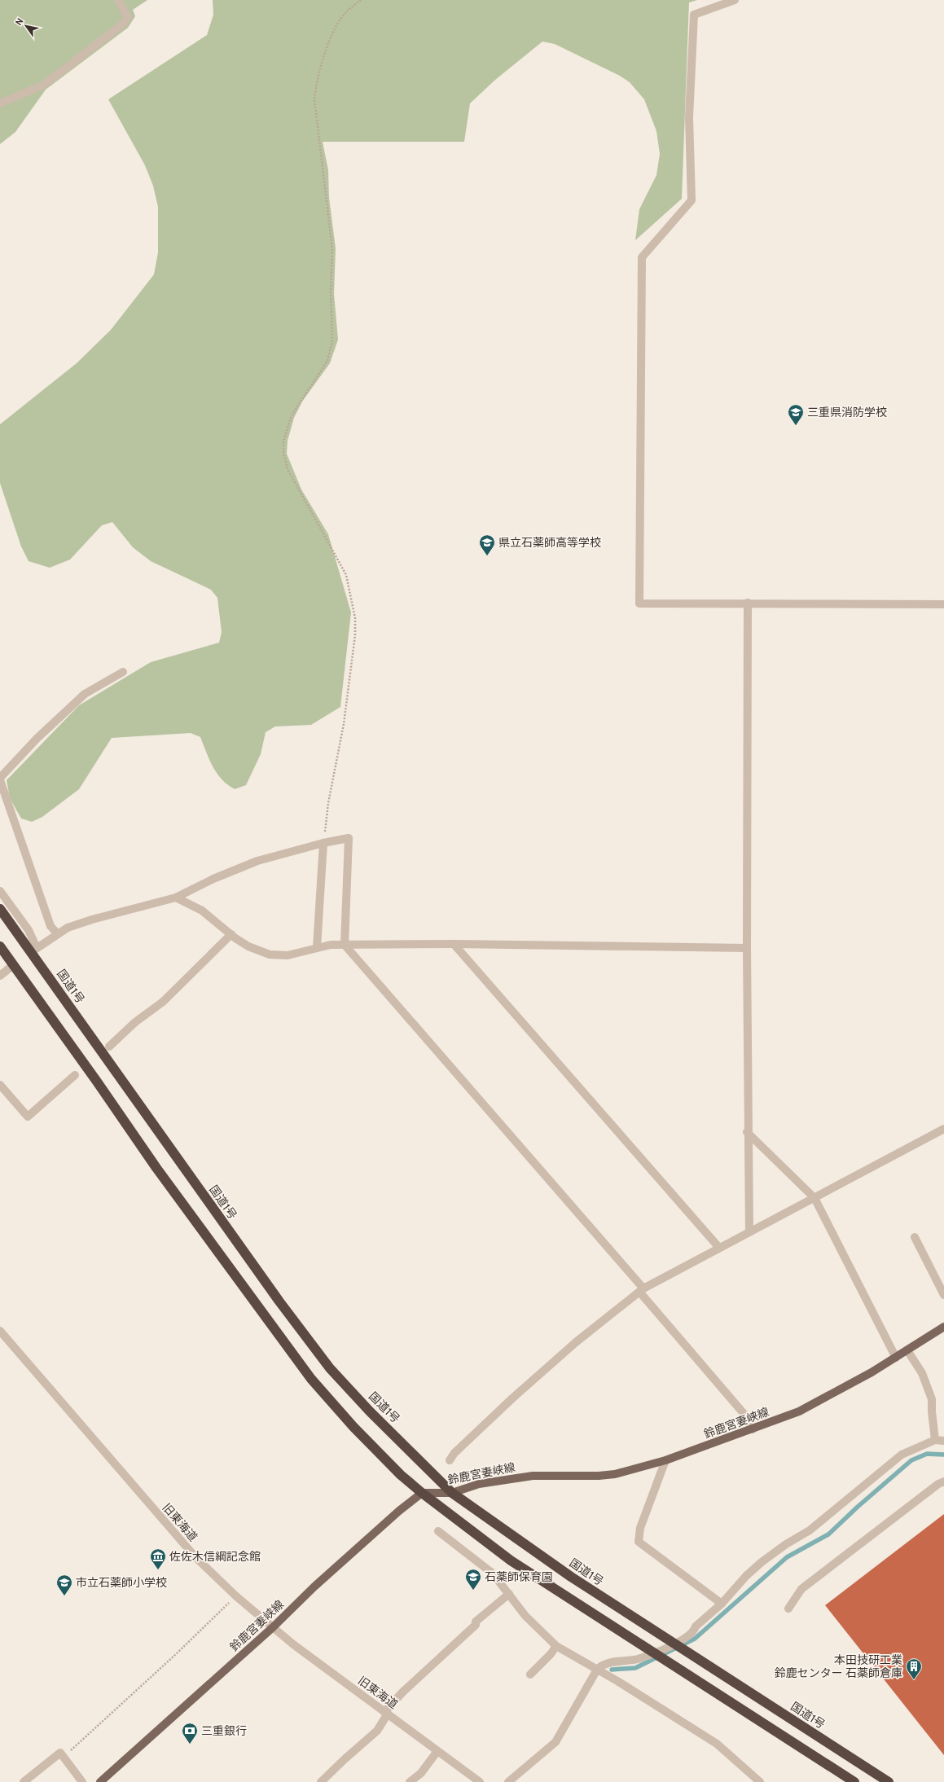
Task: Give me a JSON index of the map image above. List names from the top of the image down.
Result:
{
  "streets": {
    "highway": ["国道1号"],
    "main road": ["鈴鹿宮妻峡線"],
    "street": ["旧東海道"]
  },
  "crossings": [
    ["国道1号", "鈴鹿宮妻峡線"],
    ["鈴鹿宮妻峡線", "旧東海道"]
  ],
  "places": {
    "school or university": [
      "三重県消防学校",
      "県立石薬師高等学校",
      "石薬師保育園",
      "市立石薬師小学校"
    ],
    "museum": ["佐佐木信綱記念館"],
    "building": ["本田技研工業 鈴鹿センター 石薬師倉庫"],
    "bank": ["三重銀行"]
  },
  "north": "top left"
}
